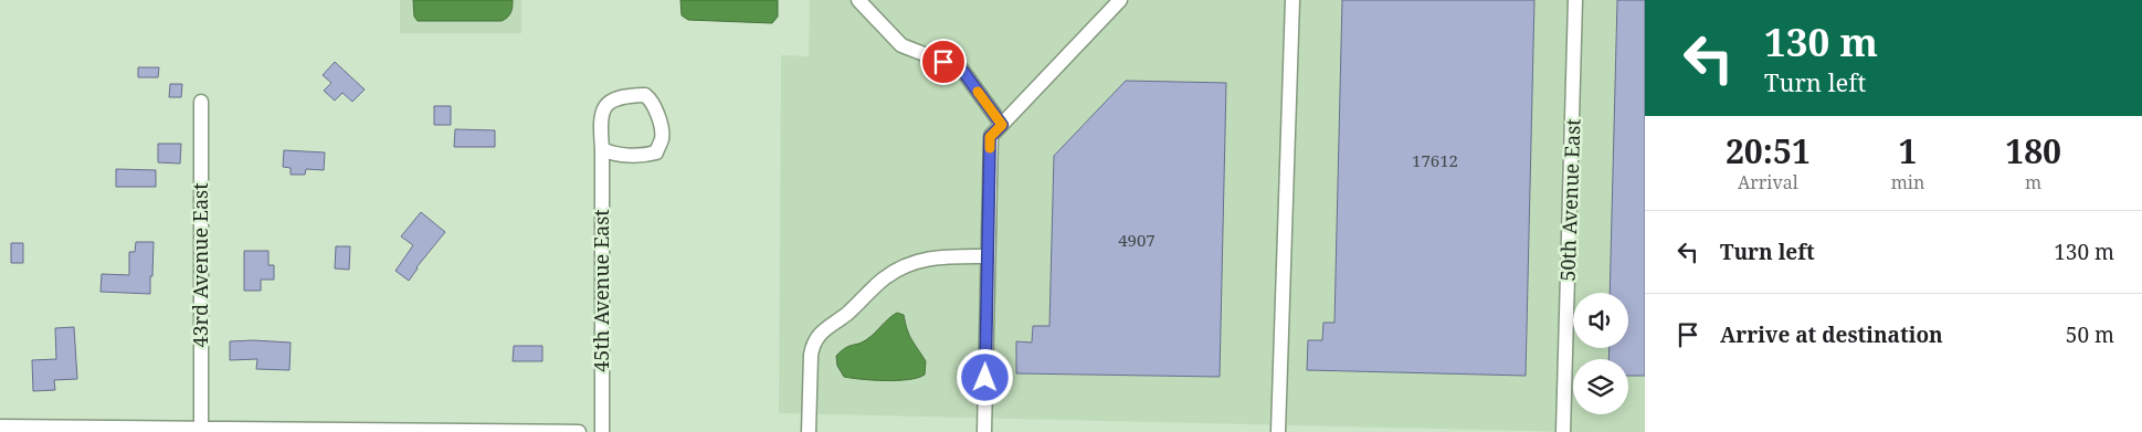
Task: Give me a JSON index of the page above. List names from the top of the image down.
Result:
{
  "streets": {
    "street": ["50th Avenue East", "43rd Avenue East", "45th Avenue East"]
  },
  "house_numbers": ["17612", "4907"],
  "page": {
    "turn": ["130 m", "Turn left"],
    "eta": [
      "20:51",
      "Arrival",
      "1",
      "min",
      "180",
      "m"
    ],
    "list": [
      {
        "name": "Turn left",
        "value": "130 m"
      },
      {
        "name": "Arrive at destination",
        "value": "50 m"
      }
    ]
  }
}
